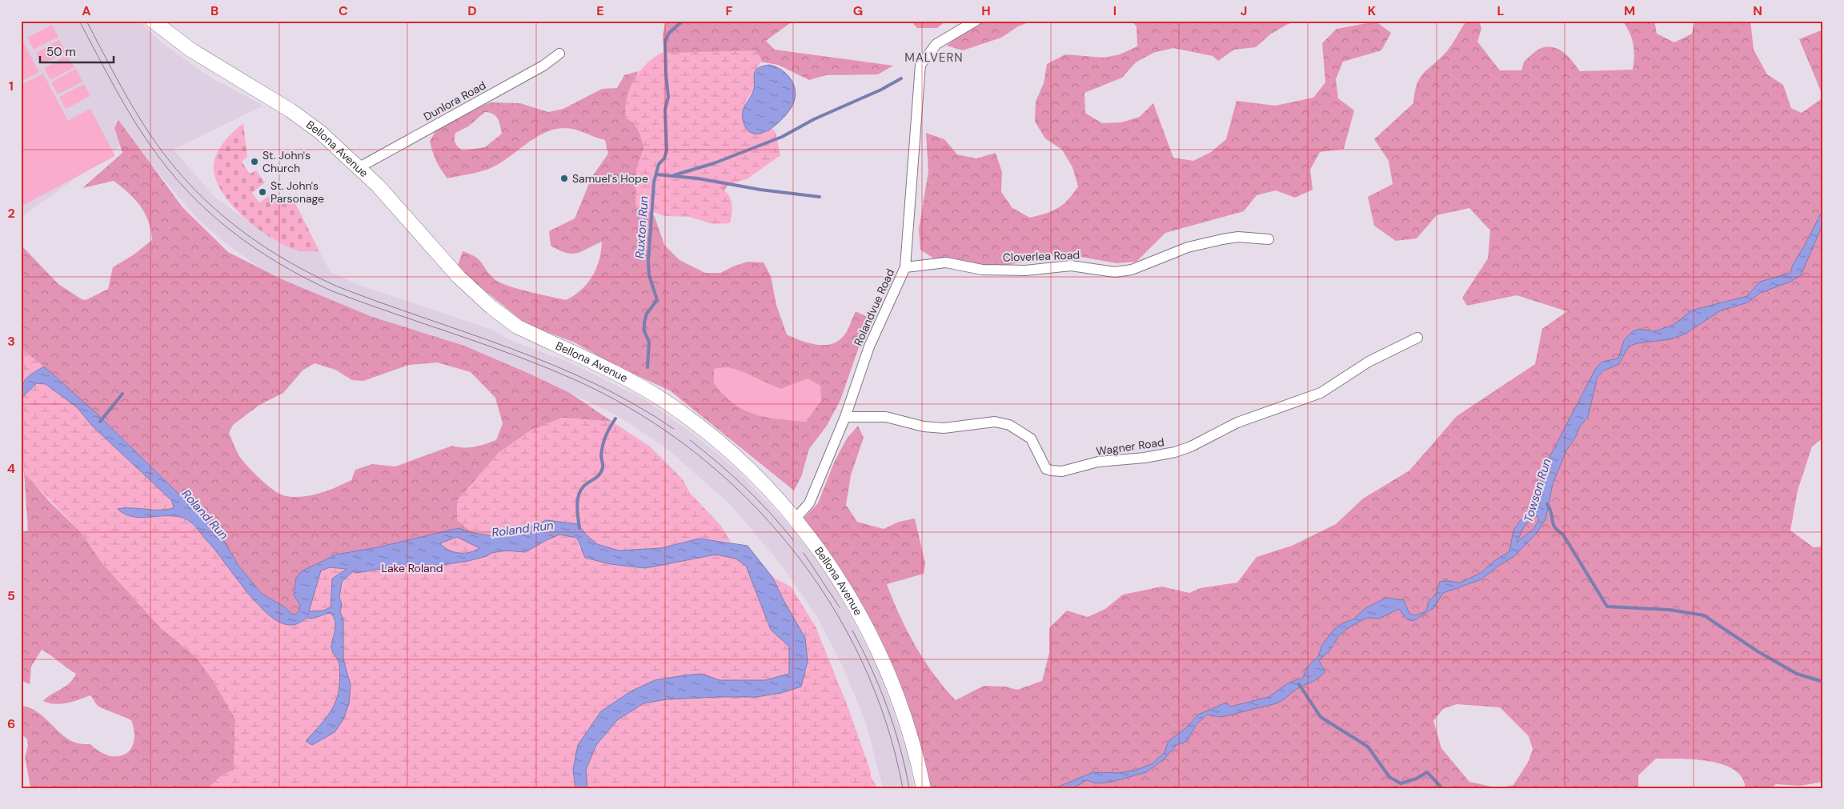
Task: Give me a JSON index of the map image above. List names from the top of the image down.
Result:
{
  "streets": {
    "main road": ["Bellona Avenue"],
    "street": [
      "Dunlora Road",
      "Cloverlea Road",
      "Rolandvue Road",
      "Wagner Road"
    ]
  },
  "crossings": [
    ["Dunlora Road", "Bellona Avenue"],
    ["Bellona Avenue", "Rolandvue Road"],
    ["Cloverlea Road", "Rolandvue Road"],
    ["Rolandvue Road", "Wagner Road"]
  ],
  "districts": ["MALVERN"],
  "water": ["Ruxton Run", "Towson Run", "Roland Run"],
  "parks": ["Lake Roland"],
  "places": ["St. John's Church", "Samuel's Hope", "St. John's Parsonage"],
  "scale_bar": "50 m",
  "grid": {
    "columns": [
      "A",
      "B",
      "C",
      "D",
      "E",
      "F",
      "G",
      "H",
      "I",
      "J",
      "K",
      "L",
      "M",
      "N"
    ],
    "rows": [
      "1",
      "2",
      "3",
      "4",
      "5",
      "6"
    ]
  }
}
